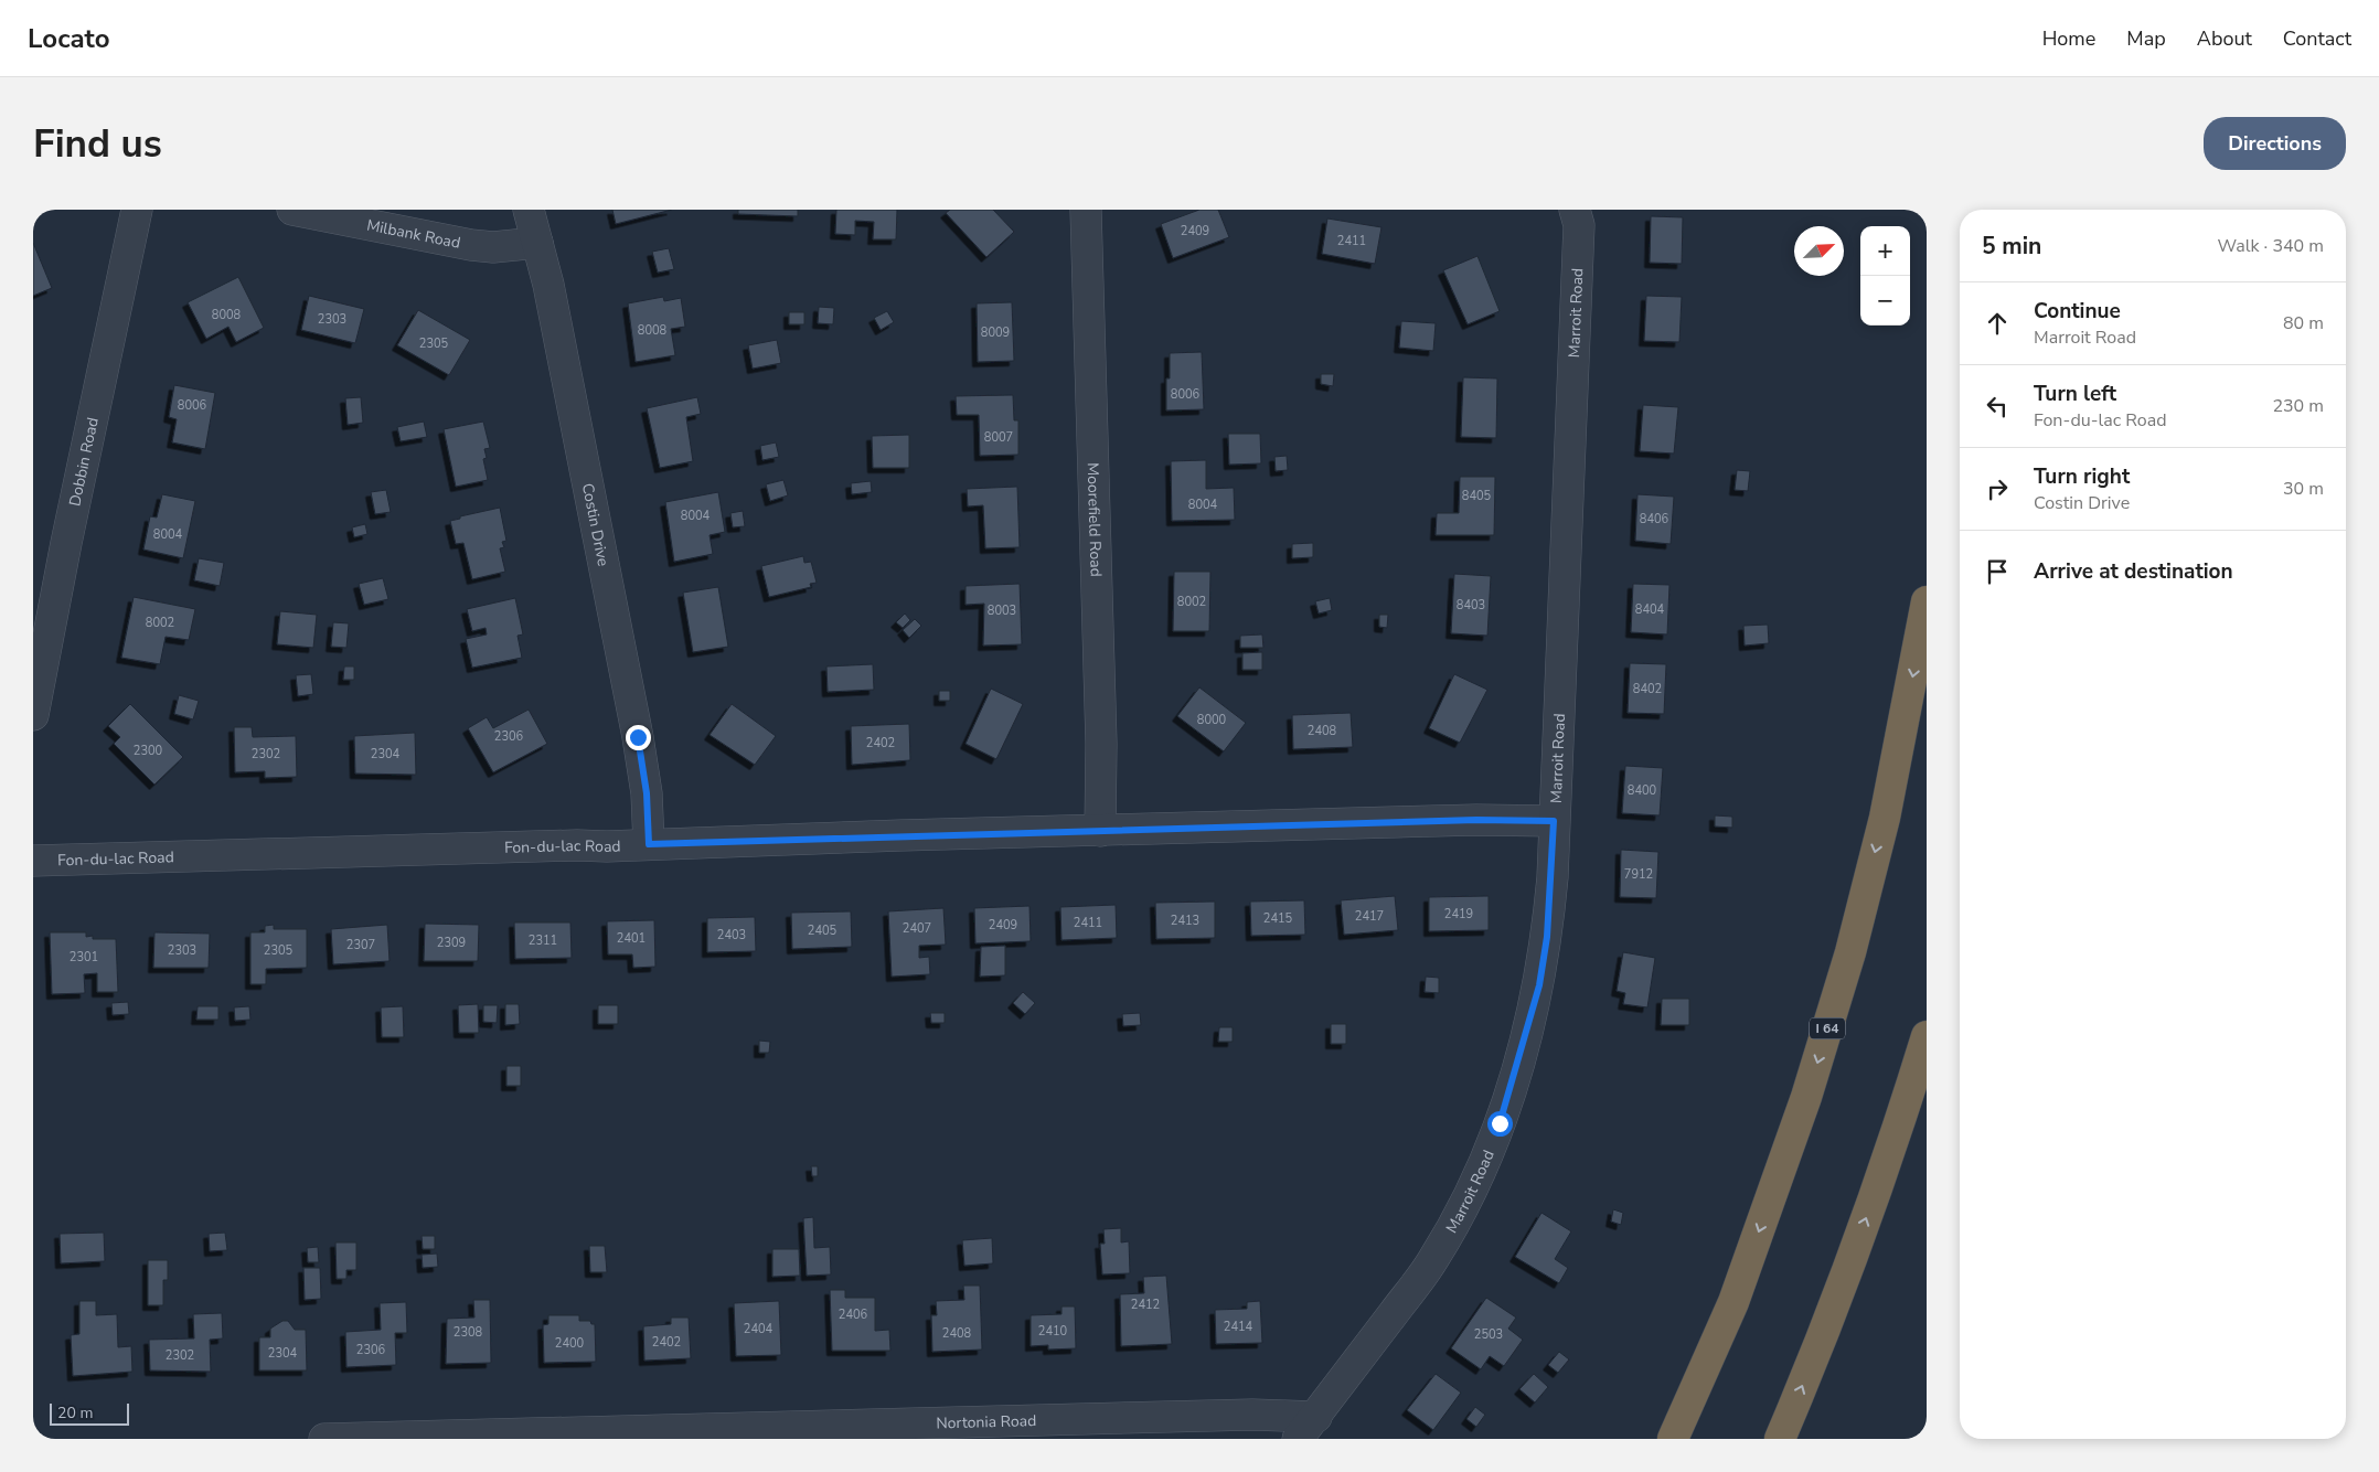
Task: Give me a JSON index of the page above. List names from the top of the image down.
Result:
{
  "streets": {
    "highway": ["I 64"],
    "street": [
      "Milbank Road",
      "Marroit Road",
      "Dobbin Road",
      "Moorefield Road",
      "Costin Drive",
      "Fon-du-lac Road",
      "Nortonia Road"
    ]
  },
  "crossings": [
    ["Milbank Road", "Costin Drive"],
    ["Marroit Road", "Fon-du-lac Road"],
    ["Marroit Road", "Nortonia Road"],
    ["Moorefield Road", "Fon-du-lac Road"],
    ["Costin Drive", "Fon-du-lac Road"]
  ],
  "house_numbers": [
    "2409",
    "2411",
    "8008",
    "2303",
    "8008",
    "8009",
    "2305",
    "8006",
    "8006",
    "8007",
    "8405",
    "8004",
    "8004",
    "8406",
    "8004",
    "8002",
    "8403",
    "8404",
    "8003",
    "8002",
    "8402",
    "8000",
    "2408",
    "2306",
    "2402",
    "2300",
    "2302",
    "2304",
    "8400",
    "7912",
    "2419",
    "2417",
    "2415",
    "2413",
    "2411",
    "2409",
    "2407",
    "2405",
    "2403",
    "2401",
    "2311",
    "2309",
    "2307",
    "2303",
    "2305",
    "2301",
    "2412",
    "2406",
    "2414",
    "2404",
    "2410",
    "2308",
    "2408",
    "2503",
    "2402",
    "2400",
    "2306",
    "2304",
    "2302"
  ],
  "scale_bar": "20 m",
  "north": "top right",
  "page": {
    "header": "Locato",
    "nav": [
      "Home",
      "Map",
      "About",
      "Contact"
    ],
    "buttons": "Directions",
    "title": "Find us",
    "heading": ["5 min", "Walk · 340 m"],
    "map_buttons": ["+", "−"],
    "list": [
      ["Continue", "Marroit Road", "80 m"],
      ["Turn left", "Fon-du-lac Road", "230 m"],
      ["Turn right", "Costin Drive", "30 m"],
      "Arrive at destination"
    ],
    "scale": "20 m"
  }
}
